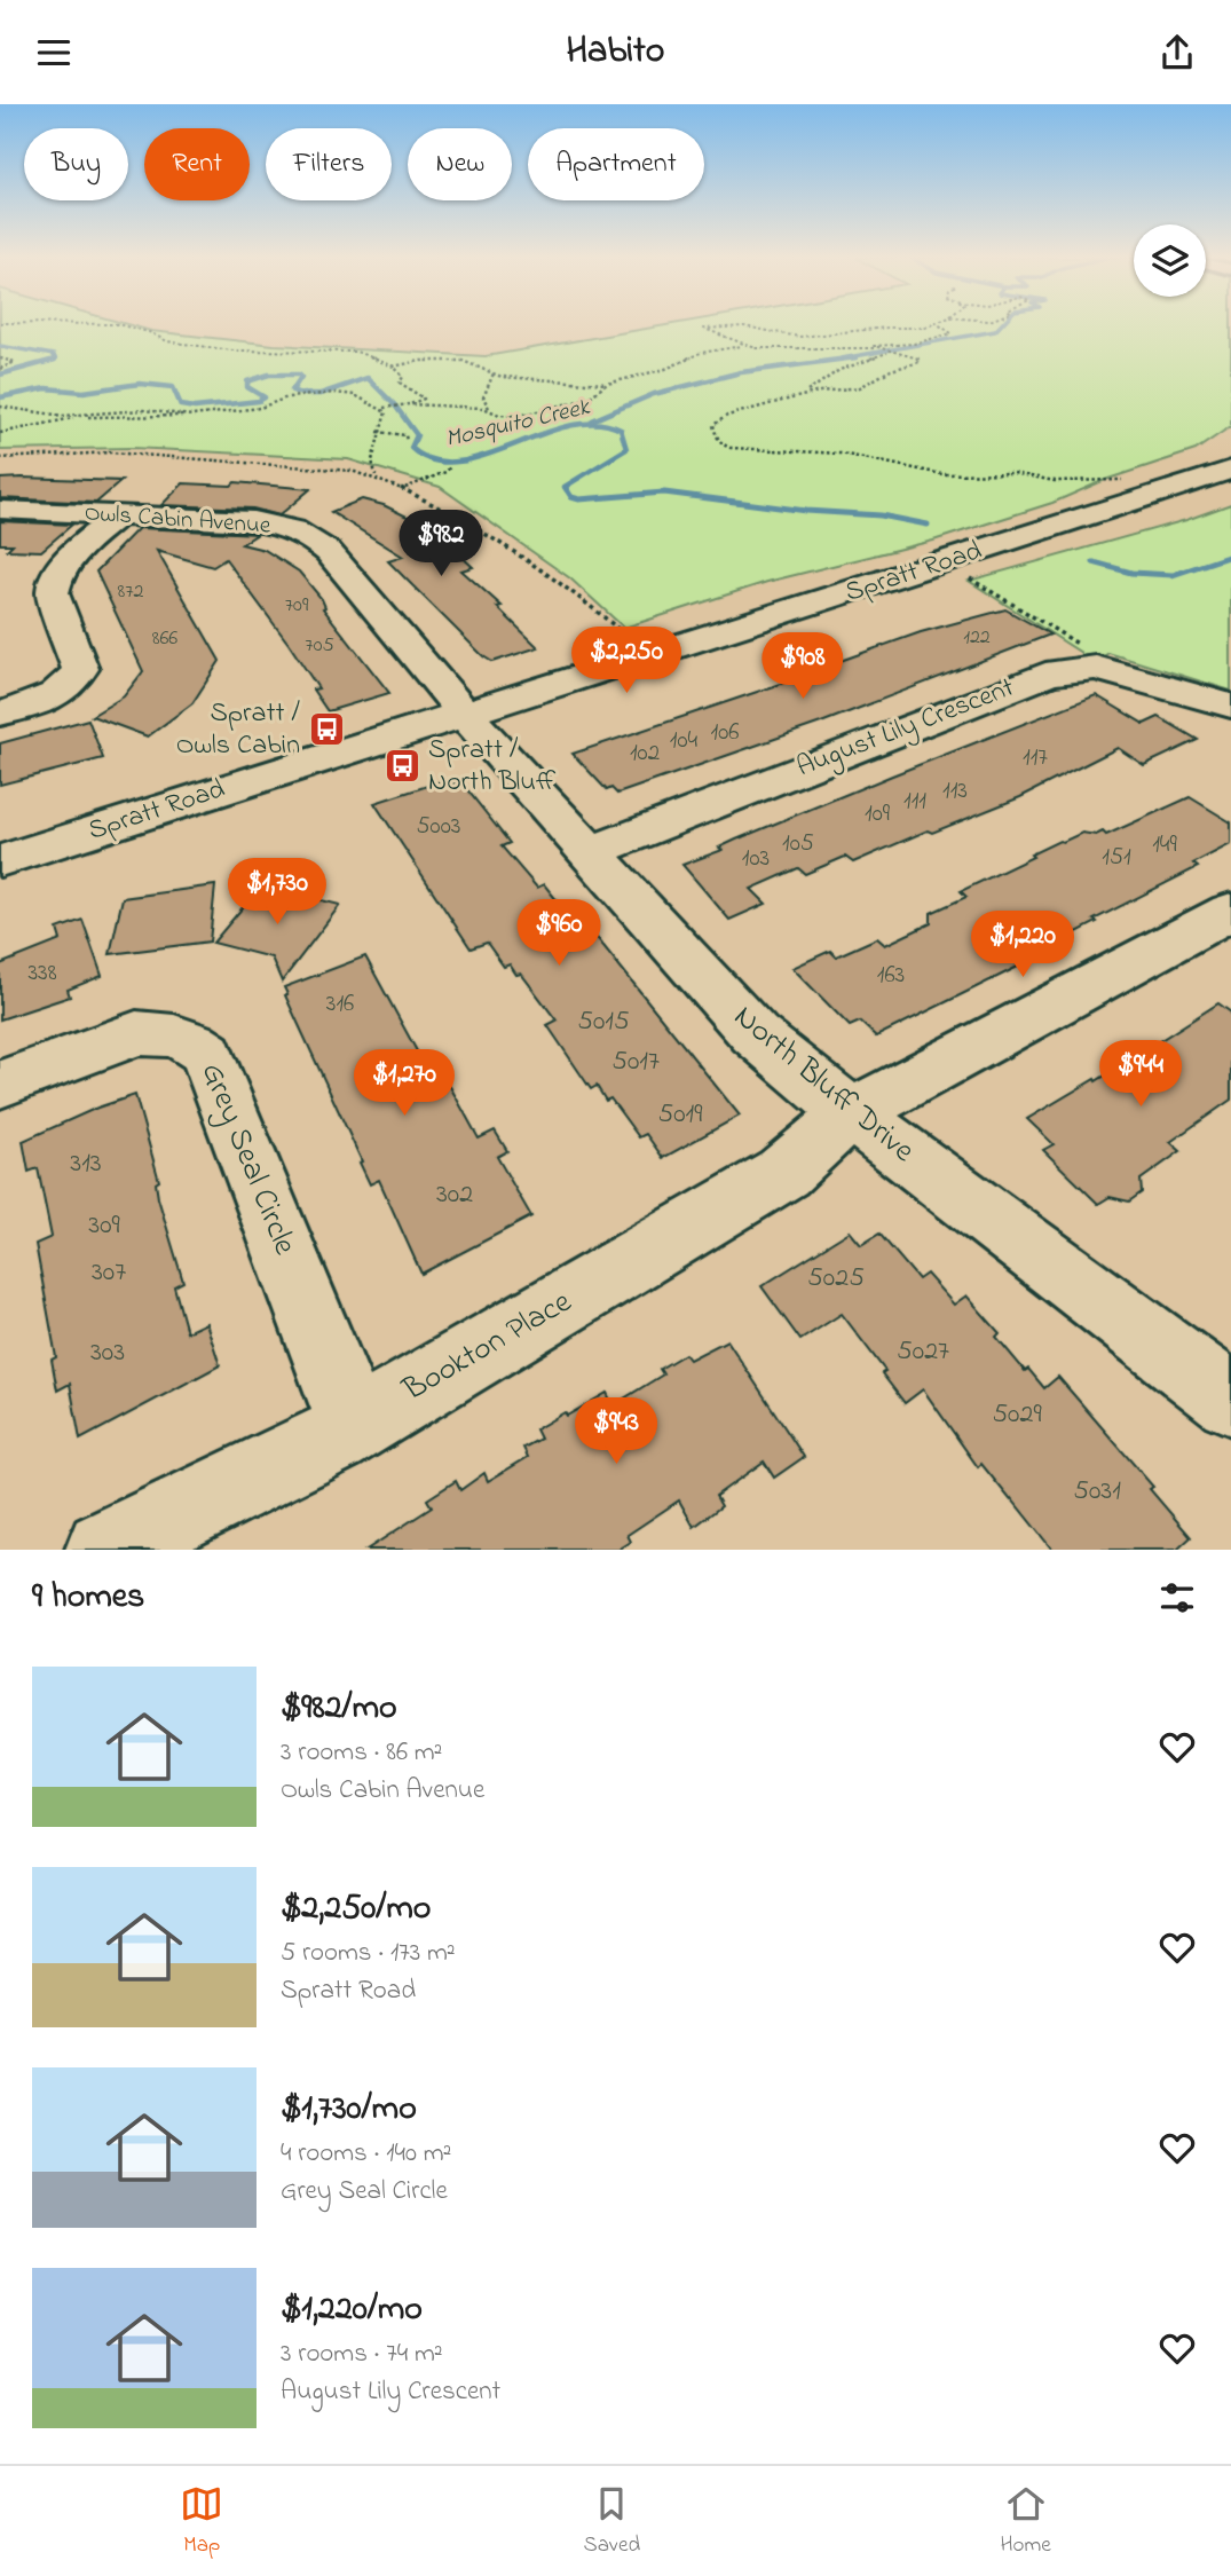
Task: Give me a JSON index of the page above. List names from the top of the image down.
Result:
{
  "streets": {
    "street": [
      "Owls Cabin Avenue",
      "Spratt Road",
      "August Lily Crescent",
      "North Bluff Drive",
      "Grey Seal Circle",
      "Bookton Place"
    ]
  },
  "crossings": [
    ["Owls Cabin Avenue", "Spratt Road"],
    ["Owls Cabin Avenue", "North Bluff Drive"],
    ["Spratt Road", "North Bluff Drive"],
    ["August Lily Crescent", "North Bluff Drive"],
    ["North Bluff Drive", "Bookton Place"],
    ["Grey Seal Circle", "Bookton Place"]
  ],
  "water": ["Mosquito Creek"],
  "places": {
    "bus stop": ["Spratt / Owls Cabin", "Spratt / North Bluff"]
  },
  "house_numbers": [
    "872",
    "709",
    "122",
    "866",
    "705",
    "106",
    "104",
    "102",
    "117",
    "113",
    "111",
    "109",
    "5003",
    "105",
    "149",
    "151",
    "103",
    "338",
    "163",
    "316",
    "5015",
    "5017",
    "5019",
    "313",
    "302",
    "309",
    "307",
    "5025",
    "5027",
    "303",
    "5029",
    "5031"
  ],
  "page": {
    "header": "Habito",
    "chip": [
      "Buy",
      "Rent",
      "Filters",
      "New",
      "Apartment"
    ],
    "price": [
      "$982",
      "$2,250",
      "$908",
      "$1,730",
      "$960",
      "$1,220",
      "$944",
      "$1,270",
      "$943"
    ],
    "heading": "9 homes",
    "list": [
      {
        "name": "$982/mo",
        "note": "3 rooms · 86 m² · Owls Cabin Avenue"
      },
      {
        "name": "$2,250/mo",
        "note": "5 rooms · 173 m² · Spratt Road"
      },
      {
        "name": "$1,730/mo",
        "note": "4 rooms · 140 m² · Grey Seal Circle"
      },
      {
        "name": "$1,220/mo",
        "note": "3 rooms · 74 m² · August Lily Crescent"
      }
    ],
    "tabs": ["Map", "Saved", "Home"]
  }
}
